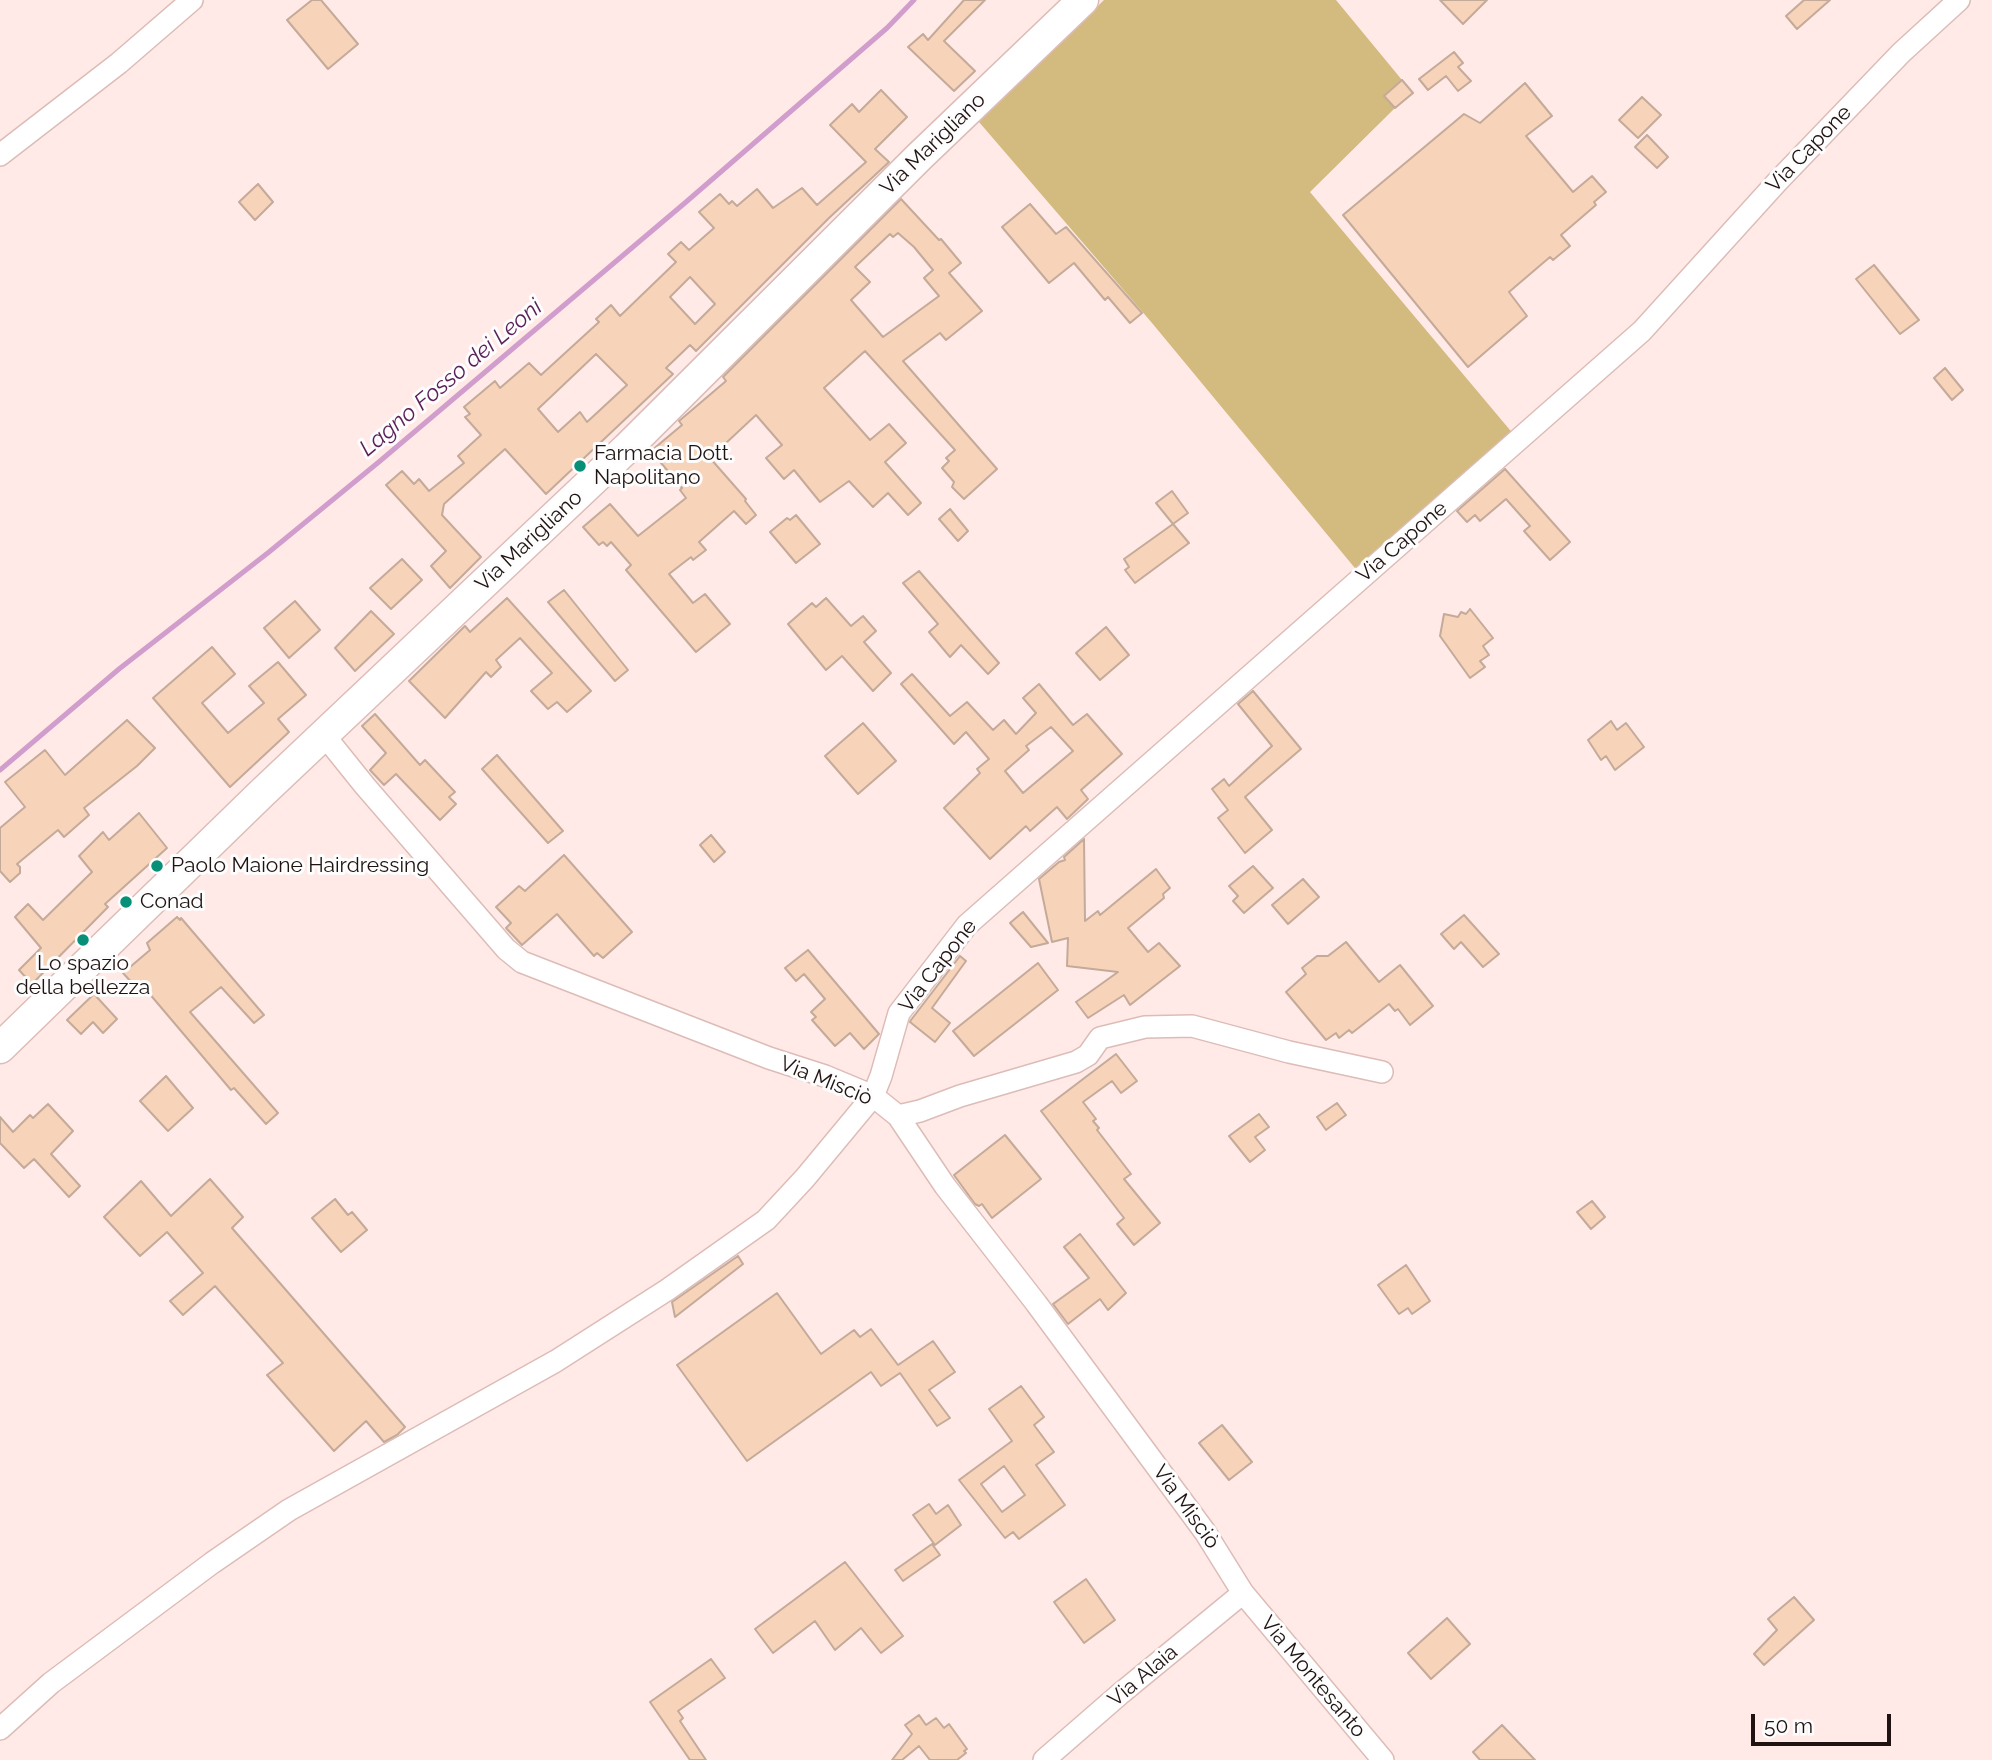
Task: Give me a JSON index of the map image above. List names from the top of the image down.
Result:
{
  "streets": {
    "street": [
      "Via Marigliano",
      "Via Capone",
      "Via Misciò",
      "Via Alaia",
      "Via Montesanto"
    ]
  },
  "crossings": [
    ["Via Marigliano", "Via Misciò"],
    ["Via Capone", "Via Misciò"],
    ["Via Misciò", "Via Alaia"],
    ["Via Misciò", "Via Montesanto"],
    ["Via Alaia", "Via Montesanto"]
  ],
  "water": ["Lagno Fosso dei Leoni"],
  "places": [
    "Farmacia Dott. Napolitano",
    "Paolo Maione Hairdressing",
    "Conad",
    "Lo spazio della bellezza"
  ],
  "scale_bar": "50 m"
}
